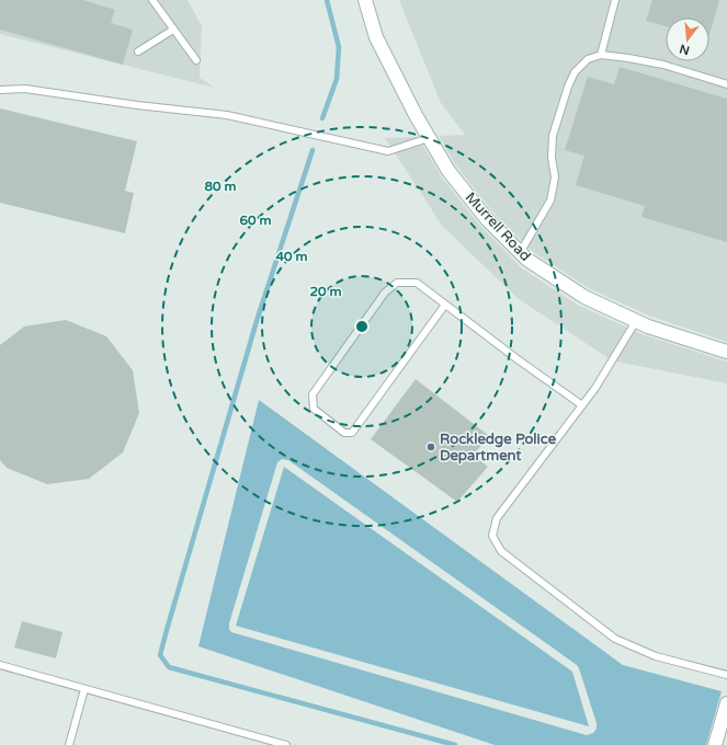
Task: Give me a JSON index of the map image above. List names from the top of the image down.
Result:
{
  "streets": {
    "street": ["Murrell Road"]
  },
  "places": ["Rockledge Police Department"],
  "north": "bottom",
  "rings": [
    "80 m",
    "60 m",
    "40 m",
    "20 m"
  ]
}
